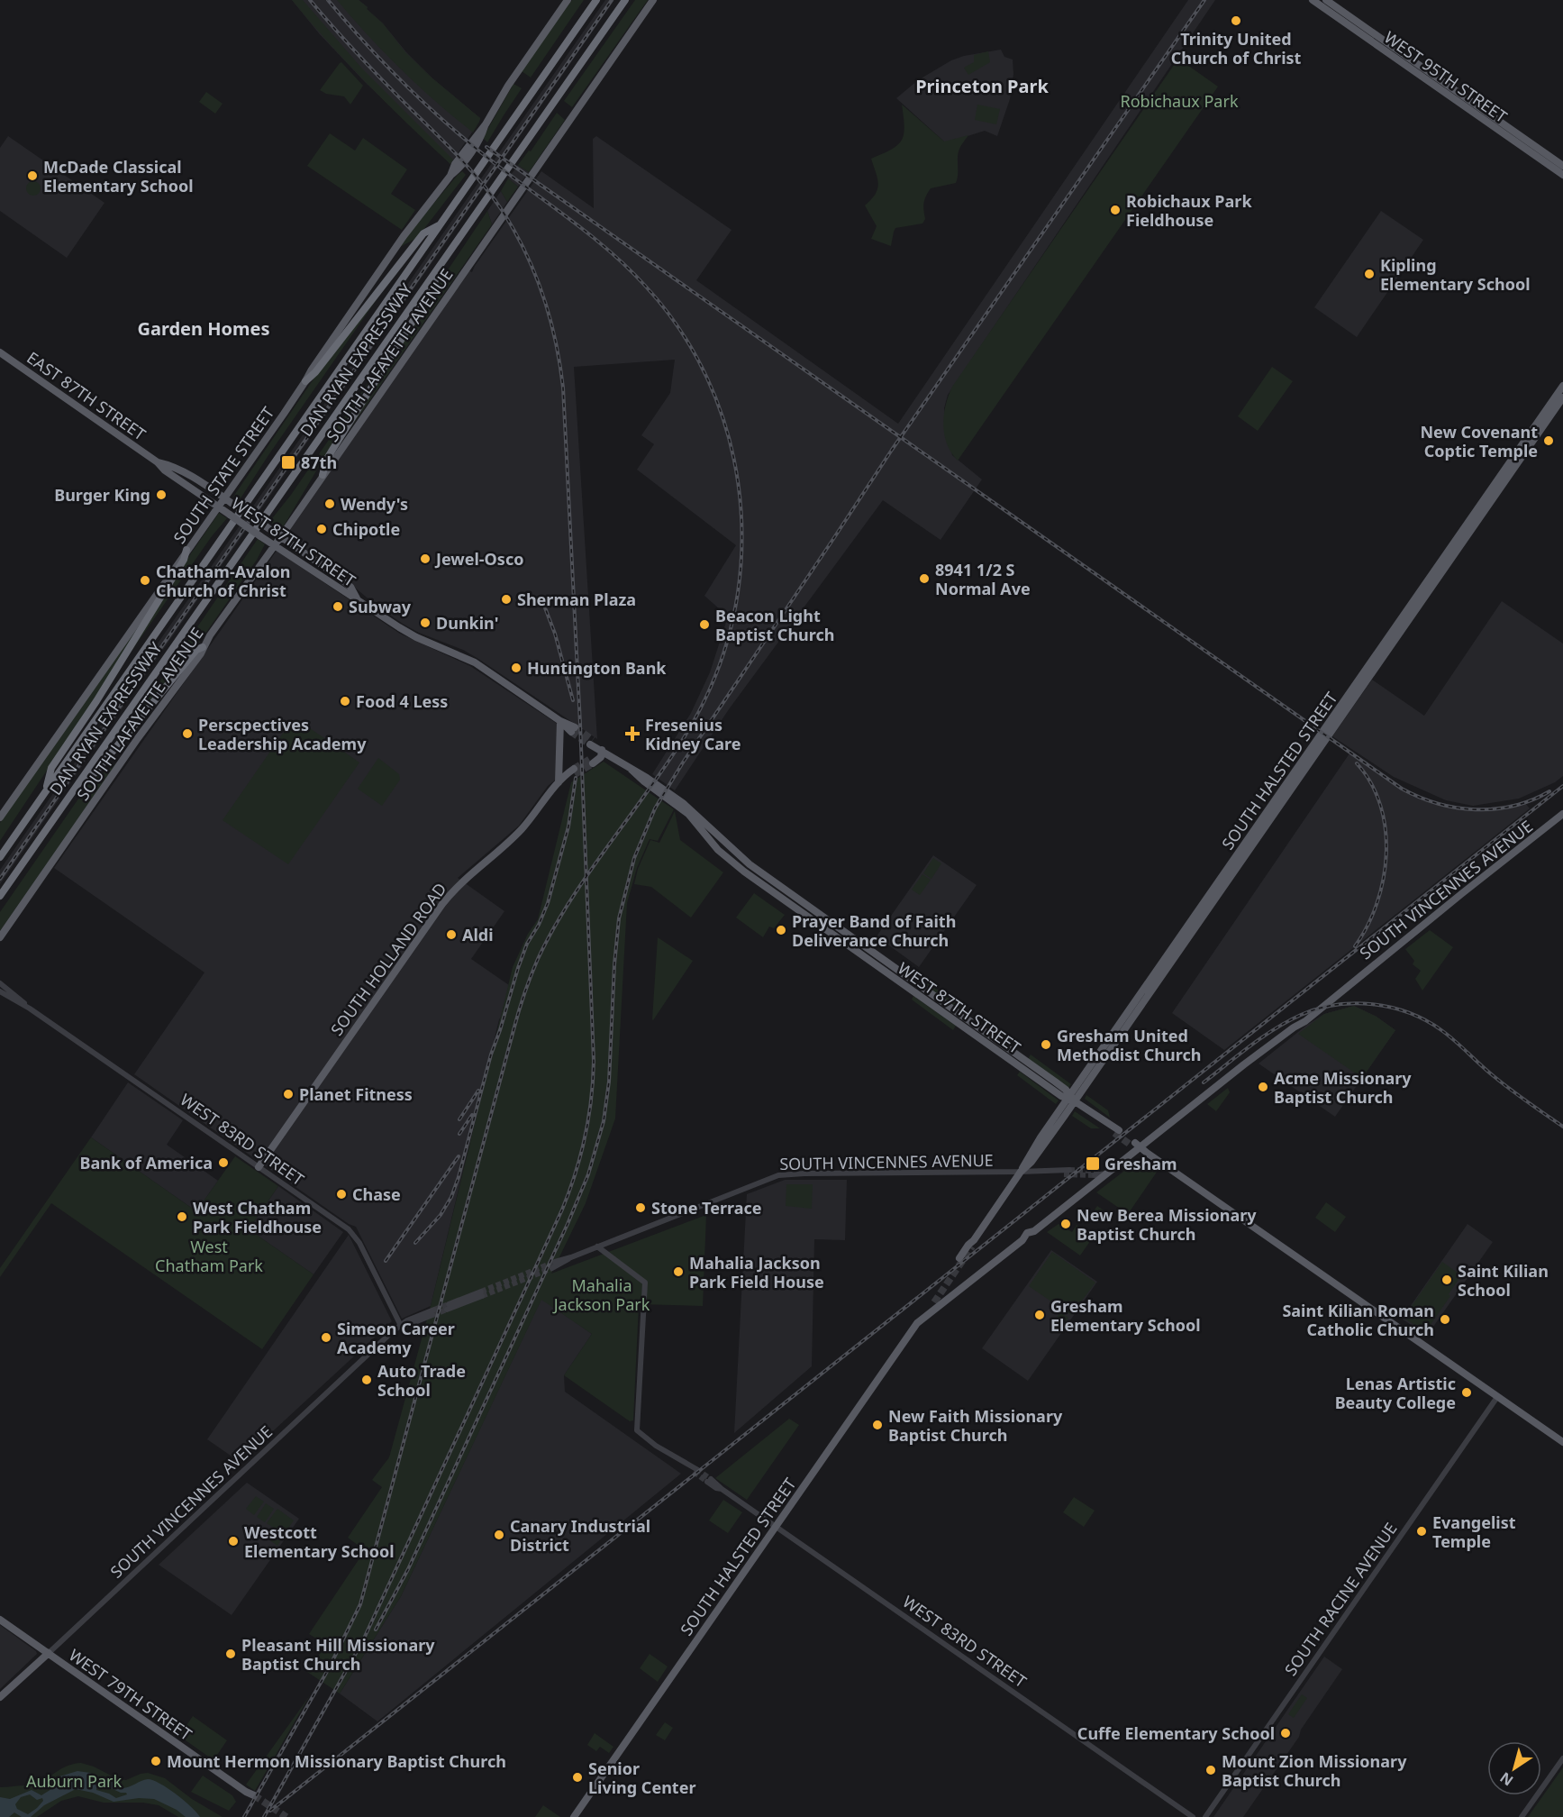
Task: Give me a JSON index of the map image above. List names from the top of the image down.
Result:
{
  "streets": {
    "highway": ["DAN RYAN EXPRESSWAY"],
    "main road": [
      "WEST 95TH STREET",
      "SOUTH LAFAYETTE AVENUE",
      "EAST 87TH STREET",
      "SOUTH STATE STREET",
      "WEST 87TH STREET",
      "SOUTH HALSTED STREET",
      "SOUTH VINCENNES AVENUE",
      "SOUTH HOLLAND ROAD",
      "WEST 79TH STREET"
    ],
    "street": ["WEST 83RD STREET", "SOUTH RACINE AVENUE"]
  },
  "crossings": [
    ["SOUTH LAFAYETTE AVENUE", "WEST 87TH STREET"],
    ["EAST 87TH STREET", "SOUTH STATE STREET"],
    ["EAST 87TH STREET", "WEST 87TH STREET"],
    ["SOUTH STATE STREET", "WEST 87TH STREET"],
    ["WEST 87TH STREET", "SOUTH HALSTED STREET"],
    ["SOUTH HALSTED STREET", "SOUTH VINCENNES AVENUE"],
    ["SOUTH HALSTED STREET", "WEST 83RD STREET"],
    ["SOUTH VINCENNES AVENUE", "WEST 83RD STREET"],
    ["SOUTH VINCENNES AVENUE", "WEST 79TH STREET"],
    ["SOUTH HOLLAND ROAD", "WEST 83RD STREET"]
  ],
  "districts": ["Princeton Park", "Garden Homes"],
  "parks": [
    "Robichaux Park",
    "West Chatham Park",
    "Mahalia Jackson Park",
    "Auburn Park"
  ],
  "places": {
    "other": [
      "Trinity United Church of Christ",
      "McDade Classical Elementary School",
      "Robichaux Park Fieldhouse",
      "Kipling Elementary School",
      "New Covenant Coptic Temple",
      "Burger King",
      "Wendy's",
      "Chipotle",
      "Jewel-Osco",
      "8941 1/2 S Normal Ave",
      "Chatham-Avalon Church of Christ",
      "Sherman Plaza",
      "Subway",
      "Dunkin'",
      "Beacon Light Baptist Church",
      "Huntington Bank",
      "Food 4 Less",
      "Perscpectives Leadership Academy",
      "Prayer Band of Faith Deliverance Church",
      "Aldi",
      "Gresham United Methodist Church",
      "Acme Missionary Baptist Church",
      "Planet Fitness",
      "Bank of America",
      "Chase",
      "Stone Terrace",
      "West Chatham Park Fieldhouse",
      "New Berea Missionary Baptist Church",
      "Mahalia Jackson Park Field House",
      "Saint Kilian School",
      "Gresham Elementary School",
      "Saint Kilian Roman Catholic Church",
      "Simeon Career Academy",
      "Auto Trade School",
      "Lenas Artistic Beauty College",
      "New Faith Missionary Baptist Church",
      "Evangelist Temple",
      "Canary Industrial District",
      "Westcott Elementary School",
      "Pleasant Hill Missionary Baptist Church",
      "Cuffe Elementary School",
      "Mount Hermon Missionary Baptist Church",
      "Mount Zion Missionary Baptist Church",
      "Senior Living Center"
    ],
    "transit": ["87th", "Gresham"],
    "health": ["Fresenius Kidney Care"]
  },
  "north": "bottom left"
}
